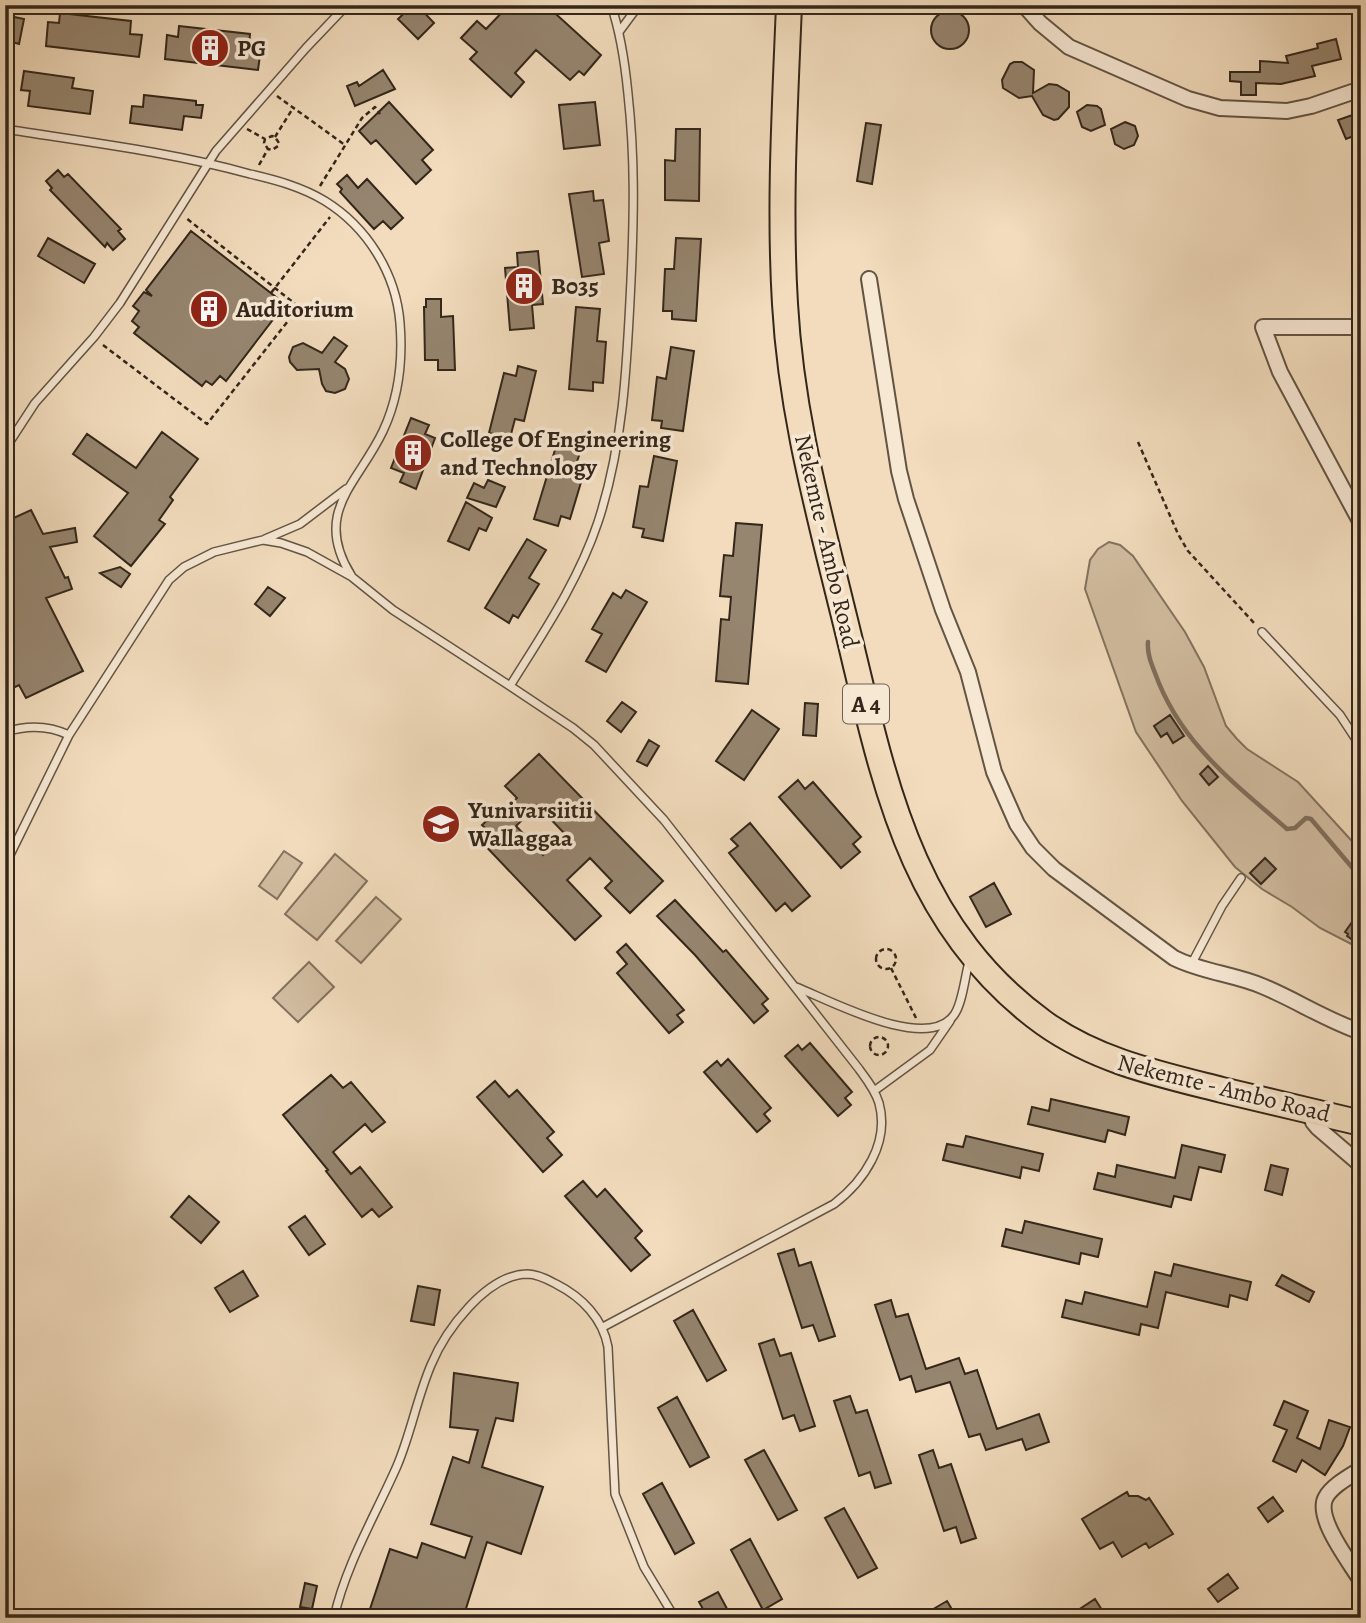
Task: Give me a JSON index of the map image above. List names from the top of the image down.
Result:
{
  "streets": {
    "highway": ["Nekemte - Ambo Road", "A 4"]
  },
  "places": {
    "building": [
      "PG",
      "B035",
      "Auditorium",
      "College Of Engineering and Technology"
    ],
    "school or university": ["Yunivarsiitii Wallaggaa"]
  }
}
